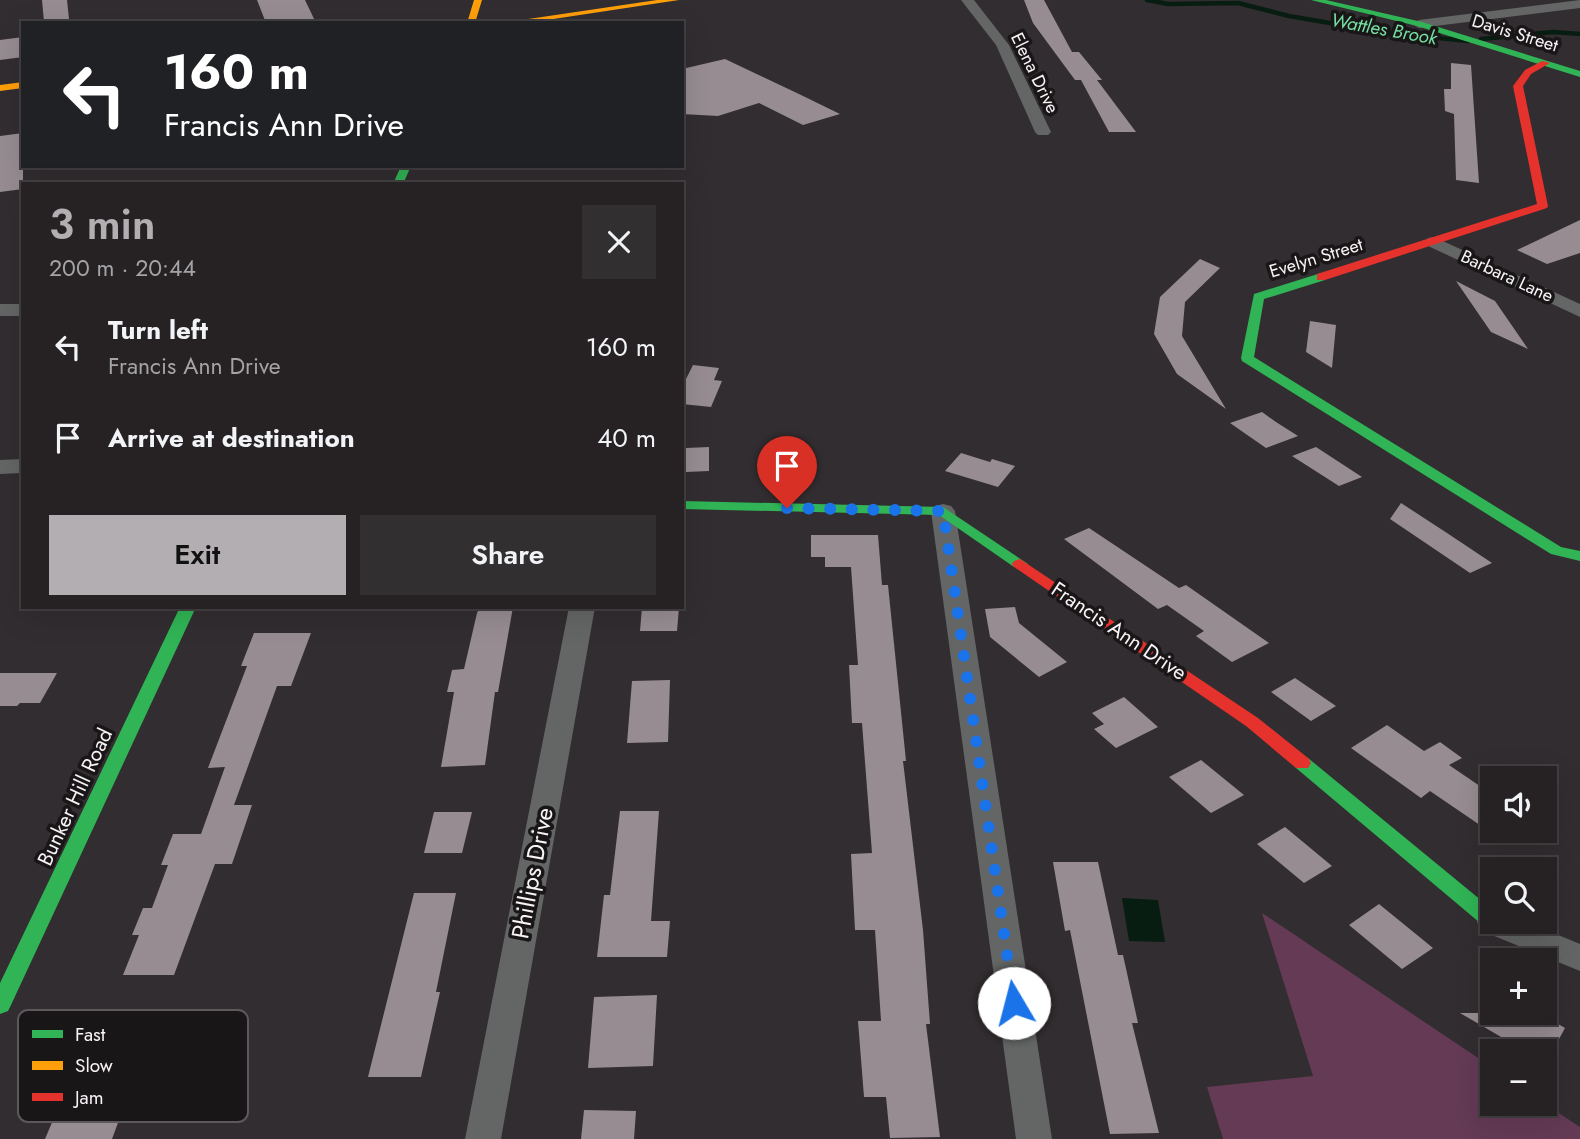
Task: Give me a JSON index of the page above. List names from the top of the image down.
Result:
{
  "streets": {
    "street": [
      "Davis Street",
      "Elena Drive",
      "Evelyn Street",
      "Barbara Lane",
      "Francis Ann Drive",
      "Bunker Hill Road",
      "Phillips Drive"
    ]
  },
  "crossings": [
    ["Davis Street", "Evelyn Street"],
    ["Evelyn Street", "Barbara Lane"]
  ],
  "water": ["Wattles Brook"],
  "legend": ["Fast", "Slow", "Jam"],
  "page": {
    "turn": ["160 m", "Francis Ann Drive"],
    "heading": ["3 min", "200 m · 20:44"],
    "list": [
      {
        "name": "Turn left",
        "note": "Francis Ann Drive",
        "value": "160 m"
      },
      {
        "name": "Arrive at destination",
        "value": "40 m"
      }
    ],
    "buttons": ["Exit", "Share"],
    "map_buttons": ["+", "−"]
  }
}
